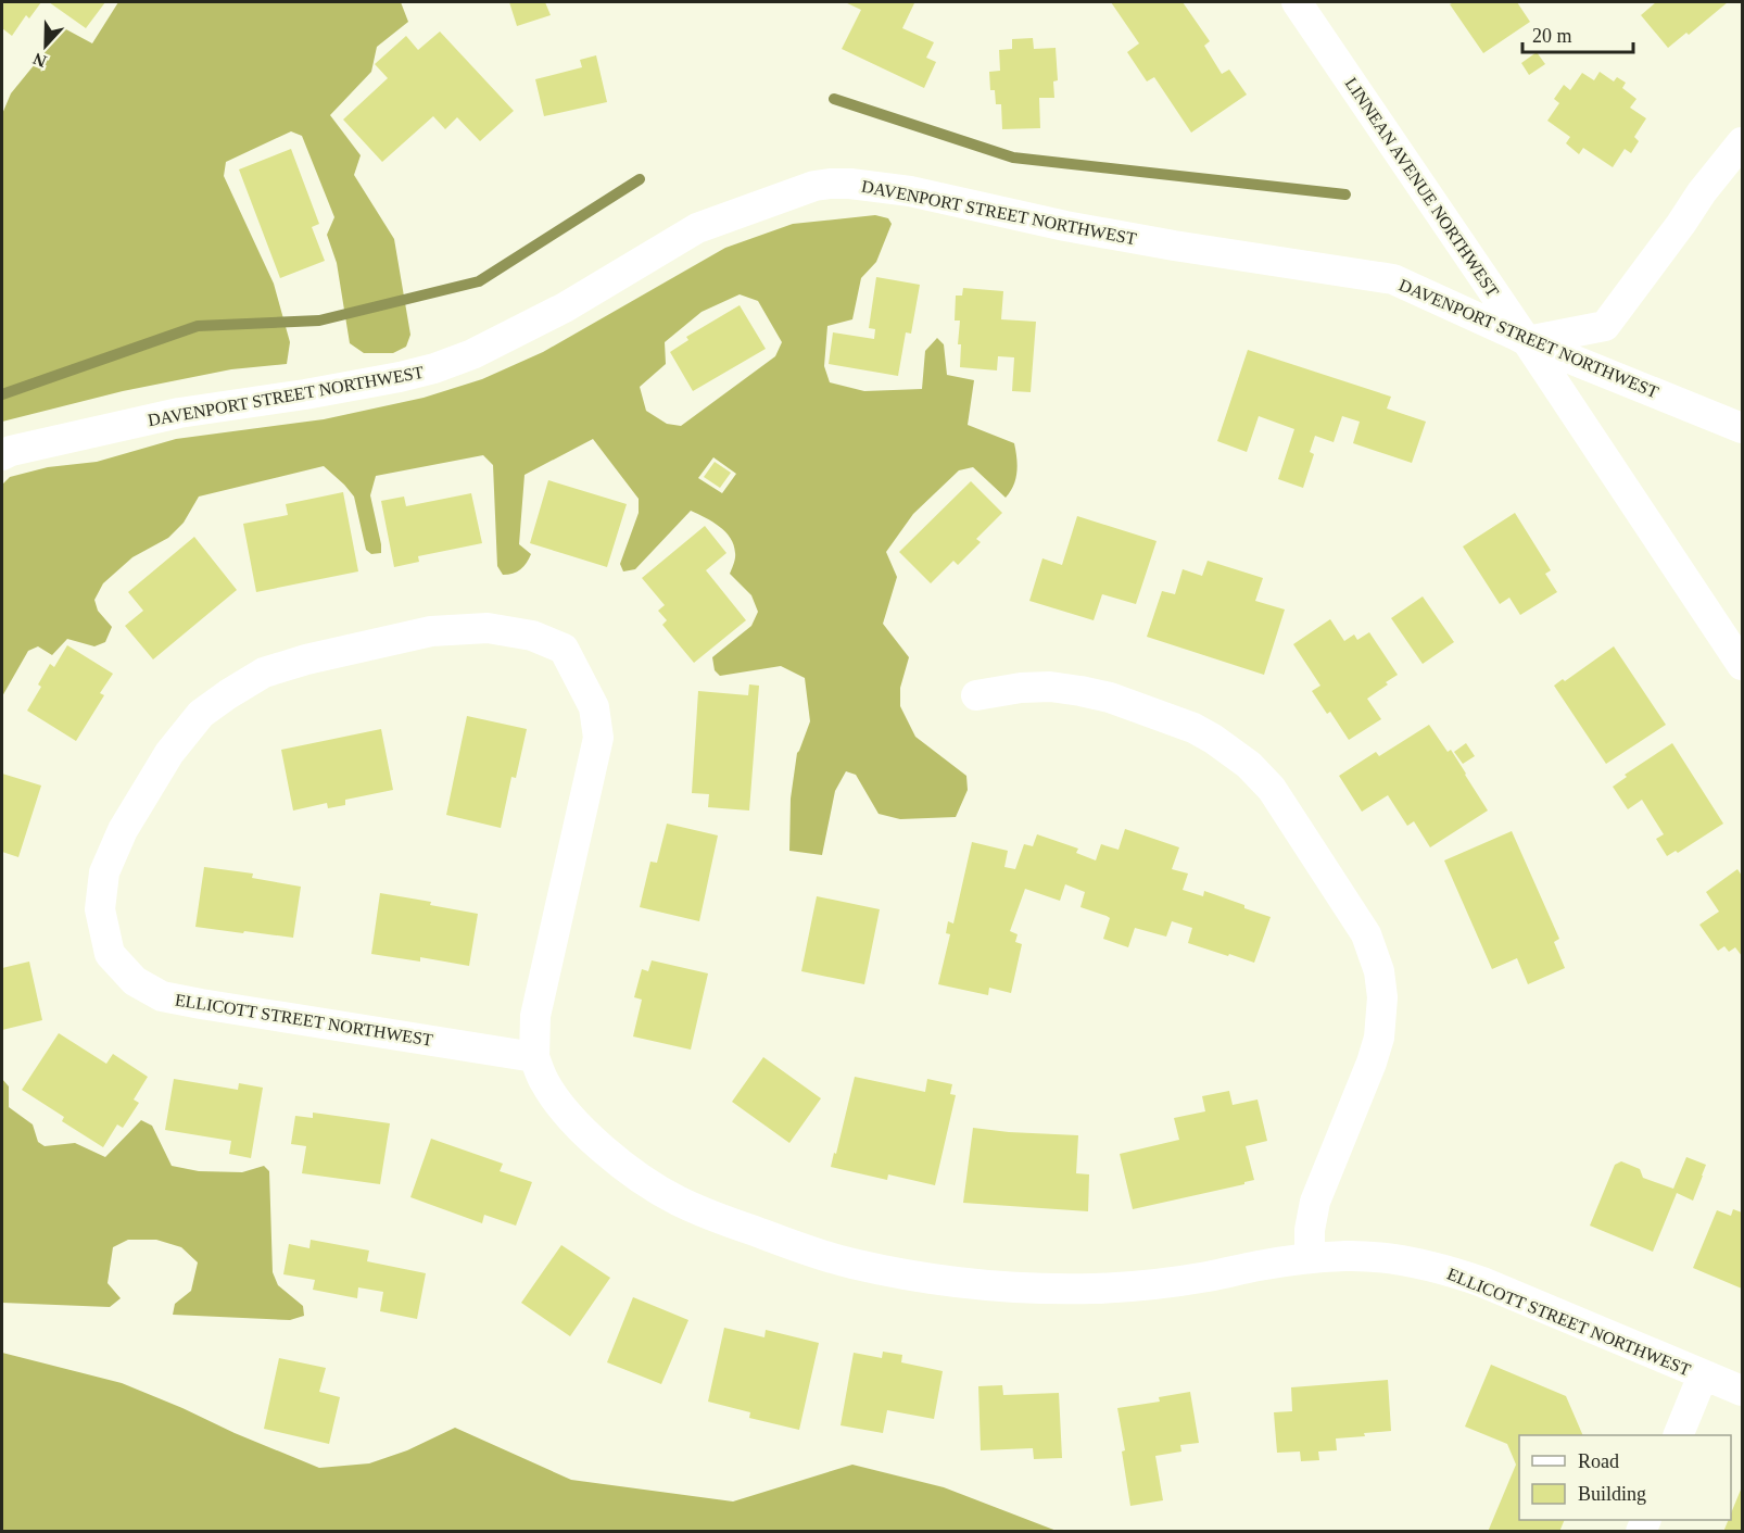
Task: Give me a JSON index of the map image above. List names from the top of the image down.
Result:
{
  "streets": {
    "street": ["LINNEAN AVENUE NORTHWEST", "DAVENPORT STREET NORTHWEST", "ELLICOTT STREET NORTHWEST"]
  },
  "crossings": [
    ["LINNEAN AVENUE NORTHWEST", "DAVENPORT STREET NORTHWEST"]
  ],
  "legend": ["Road", "Building"],
  "scale_bar": "20 m",
  "north": "bottom"
}
